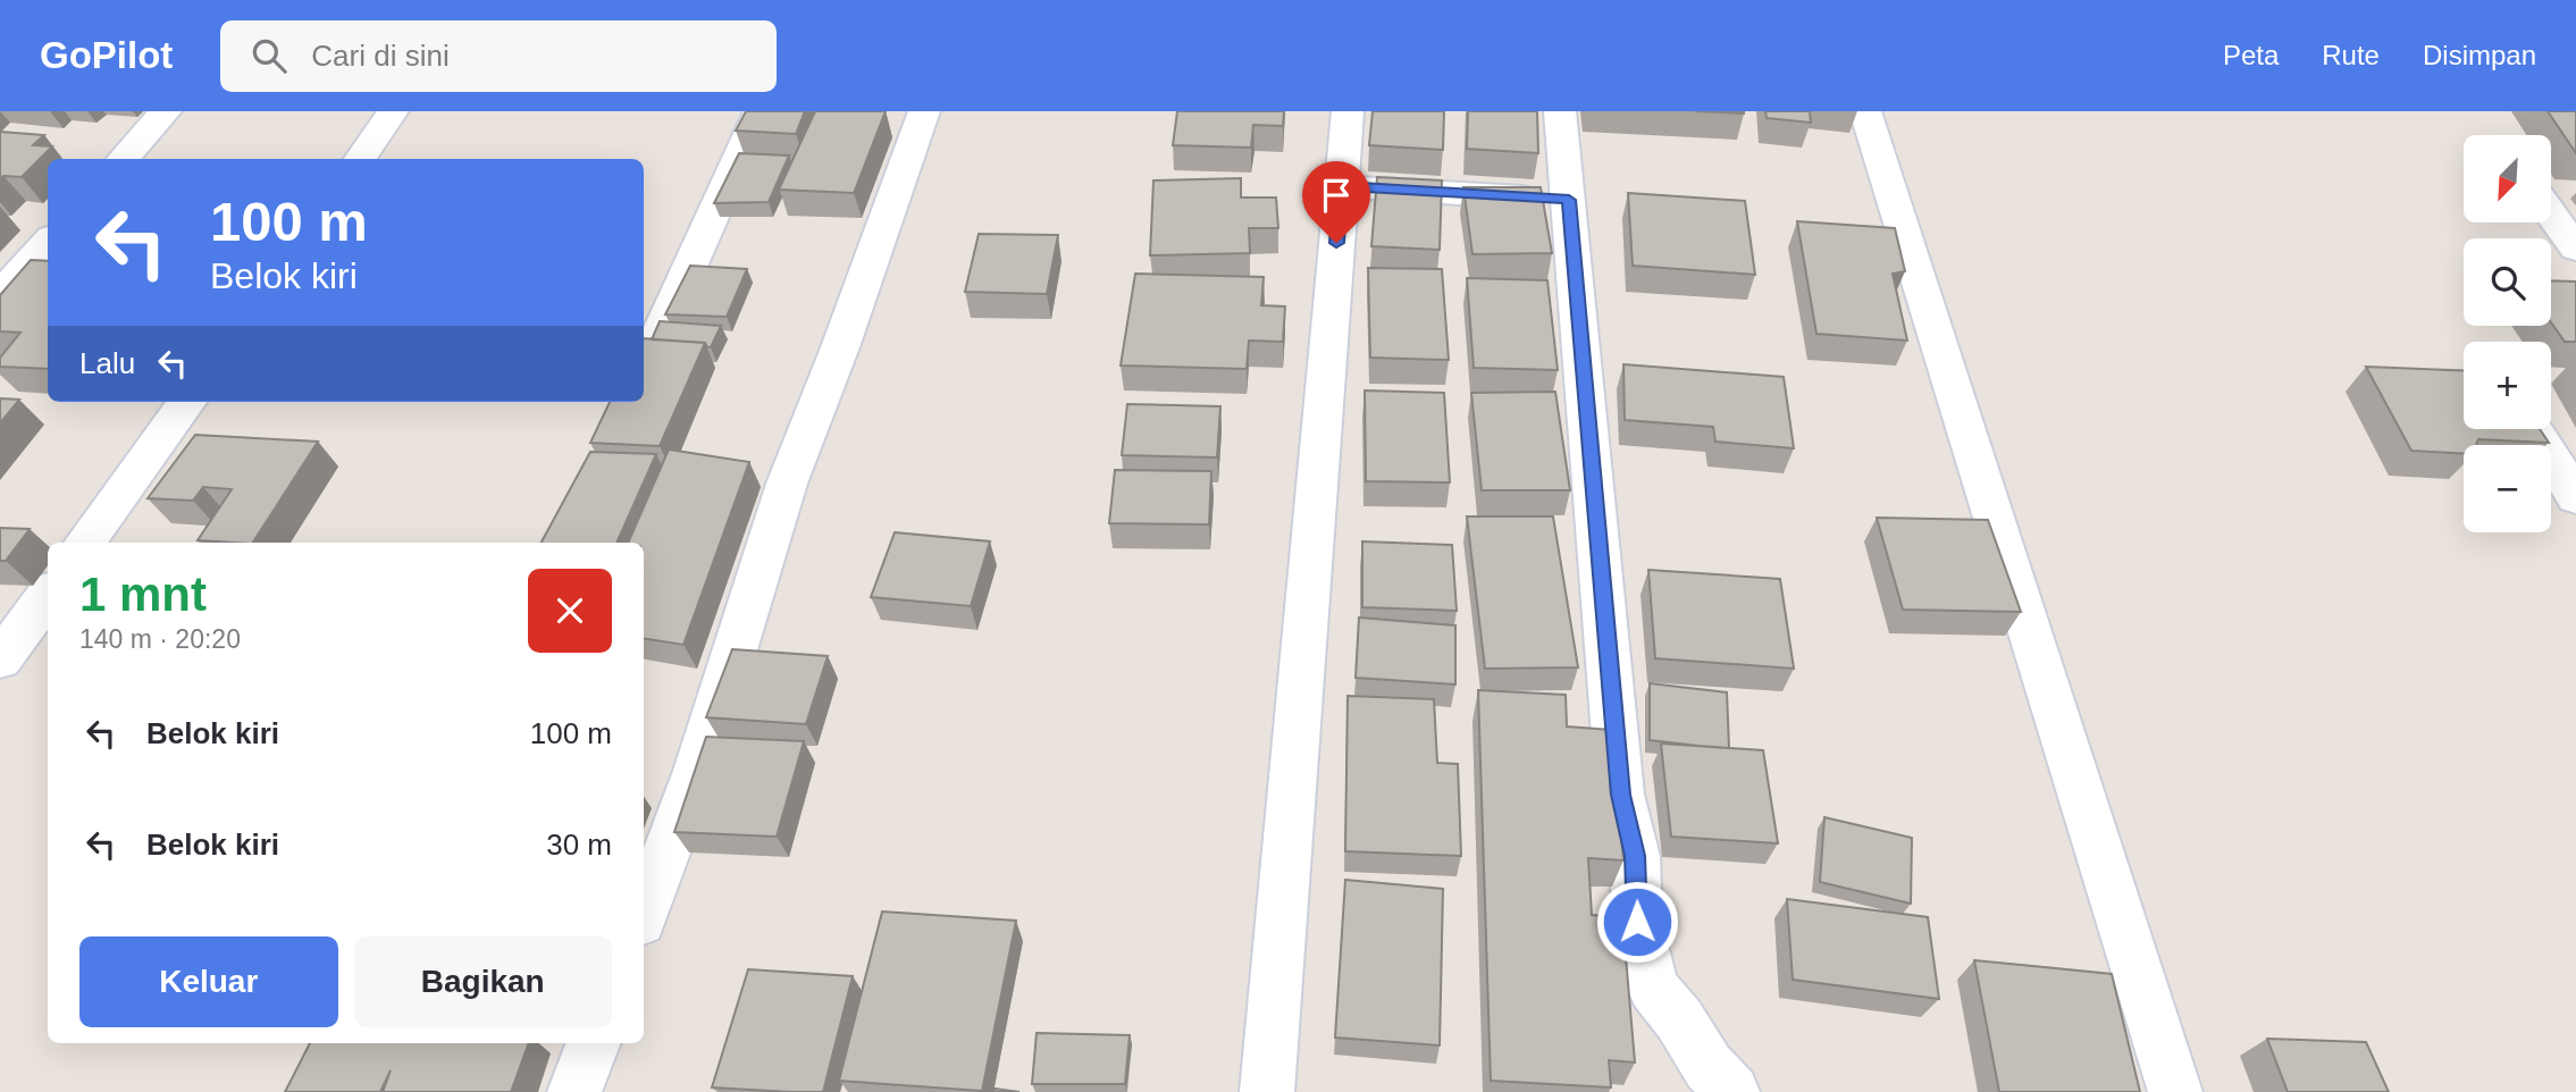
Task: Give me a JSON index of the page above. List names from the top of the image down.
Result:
{
  "north": "bottom left",
  "page": {
    "header": "GoPilot",
    "search": "Cari di sini",
    "nav": ["Peta", "Rute", "Disimpan"],
    "map_buttons": ["+", "−"],
    "turn": ["100 m", "Belok kiri"],
    "then": "Lalu",
    "heading": ["1 mnt", "140 m · 20:20"],
    "list": [
      {
        "name": "Belok kiri",
        "value": "100 m"
      },
      {
        "name": "Belok kiri",
        "value": "30 m"
      }
    ],
    "buttons": ["Keluar", "Bagikan"]
  }
}
